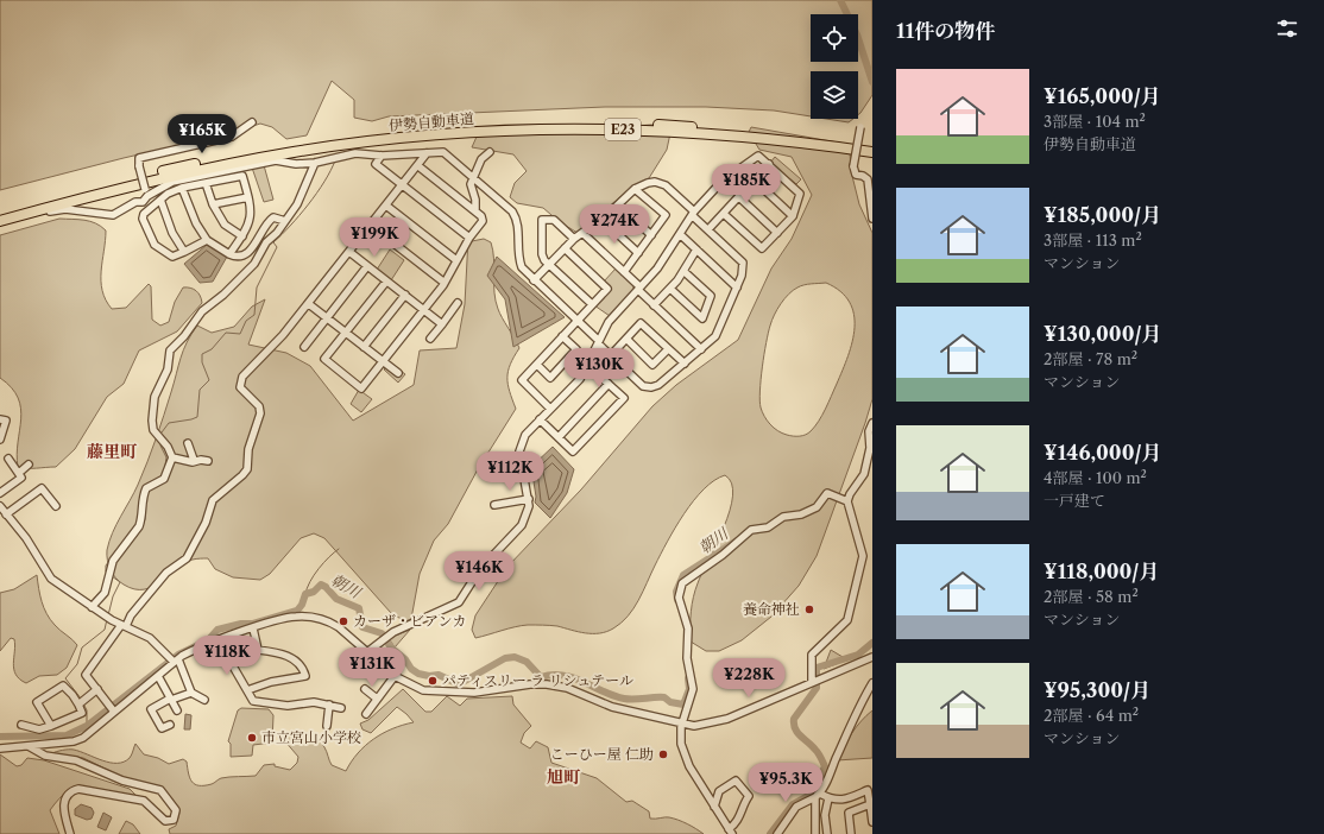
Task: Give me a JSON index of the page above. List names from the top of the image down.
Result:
{
  "streets": {
    "highway": ["伊勢自動車道", "E23"]
  },
  "districts": ["藤里町", "旭町"],
  "water": ["朝川"],
  "places": [
    "養命神社",
    "カーザ・ビアンカ",
    "パティスリー ラ リシュテール",
    "市立宮山小学校",
    "こーひー屋 仁助"
  ],
  "page": {
    "heading": "11件の物件",
    "list": [
      {
        "name": "¥165,000/月",
        "note": "3部屋 · 104 m² · 伊勢自動車道"
      },
      {
        "name": "¥185,000/月",
        "note": "3部屋 · 113 m² · マンション"
      },
      {
        "name": "¥130,000/月",
        "note": "2部屋 · 78 m² · マンション"
      },
      {
        "name": "¥146,000/月",
        "note": "4部屋 · 100 m² · 一戸建て"
      },
      {
        "name": "¥118,000/月",
        "note": "2部屋 · 58 m² · マンション"
      },
      {
        "name": "¥95,300/月",
        "note": "2部屋 · 64 m² · マンション"
      }
    ],
    "price": [
      "¥165K",
      "¥185K",
      "¥274K",
      "¥199K",
      "¥130K",
      "¥112K",
      "¥146K",
      "¥118K",
      "¥131K",
      "¥228K",
      "¥95.3K"
    ]
  }
}
